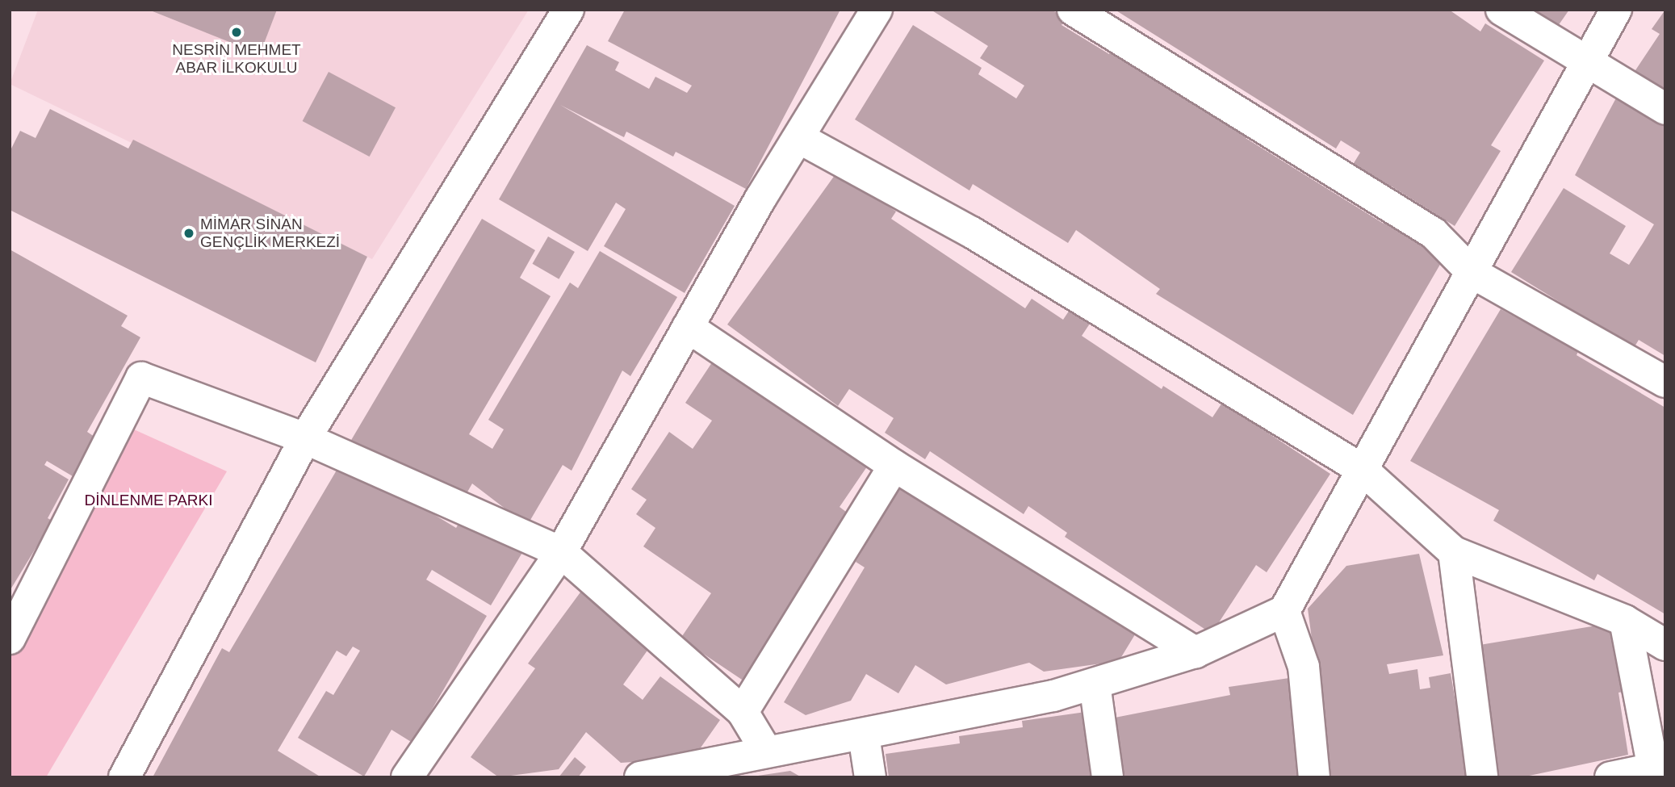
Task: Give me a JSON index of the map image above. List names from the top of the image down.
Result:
{
  "parks": ["DİNLENME PARKI"],
  "places": ["NESRİN MEHMET ABAR İLKOKULU", "MİMAR SİNAN GENÇLİK MERKEZİ"]
}
